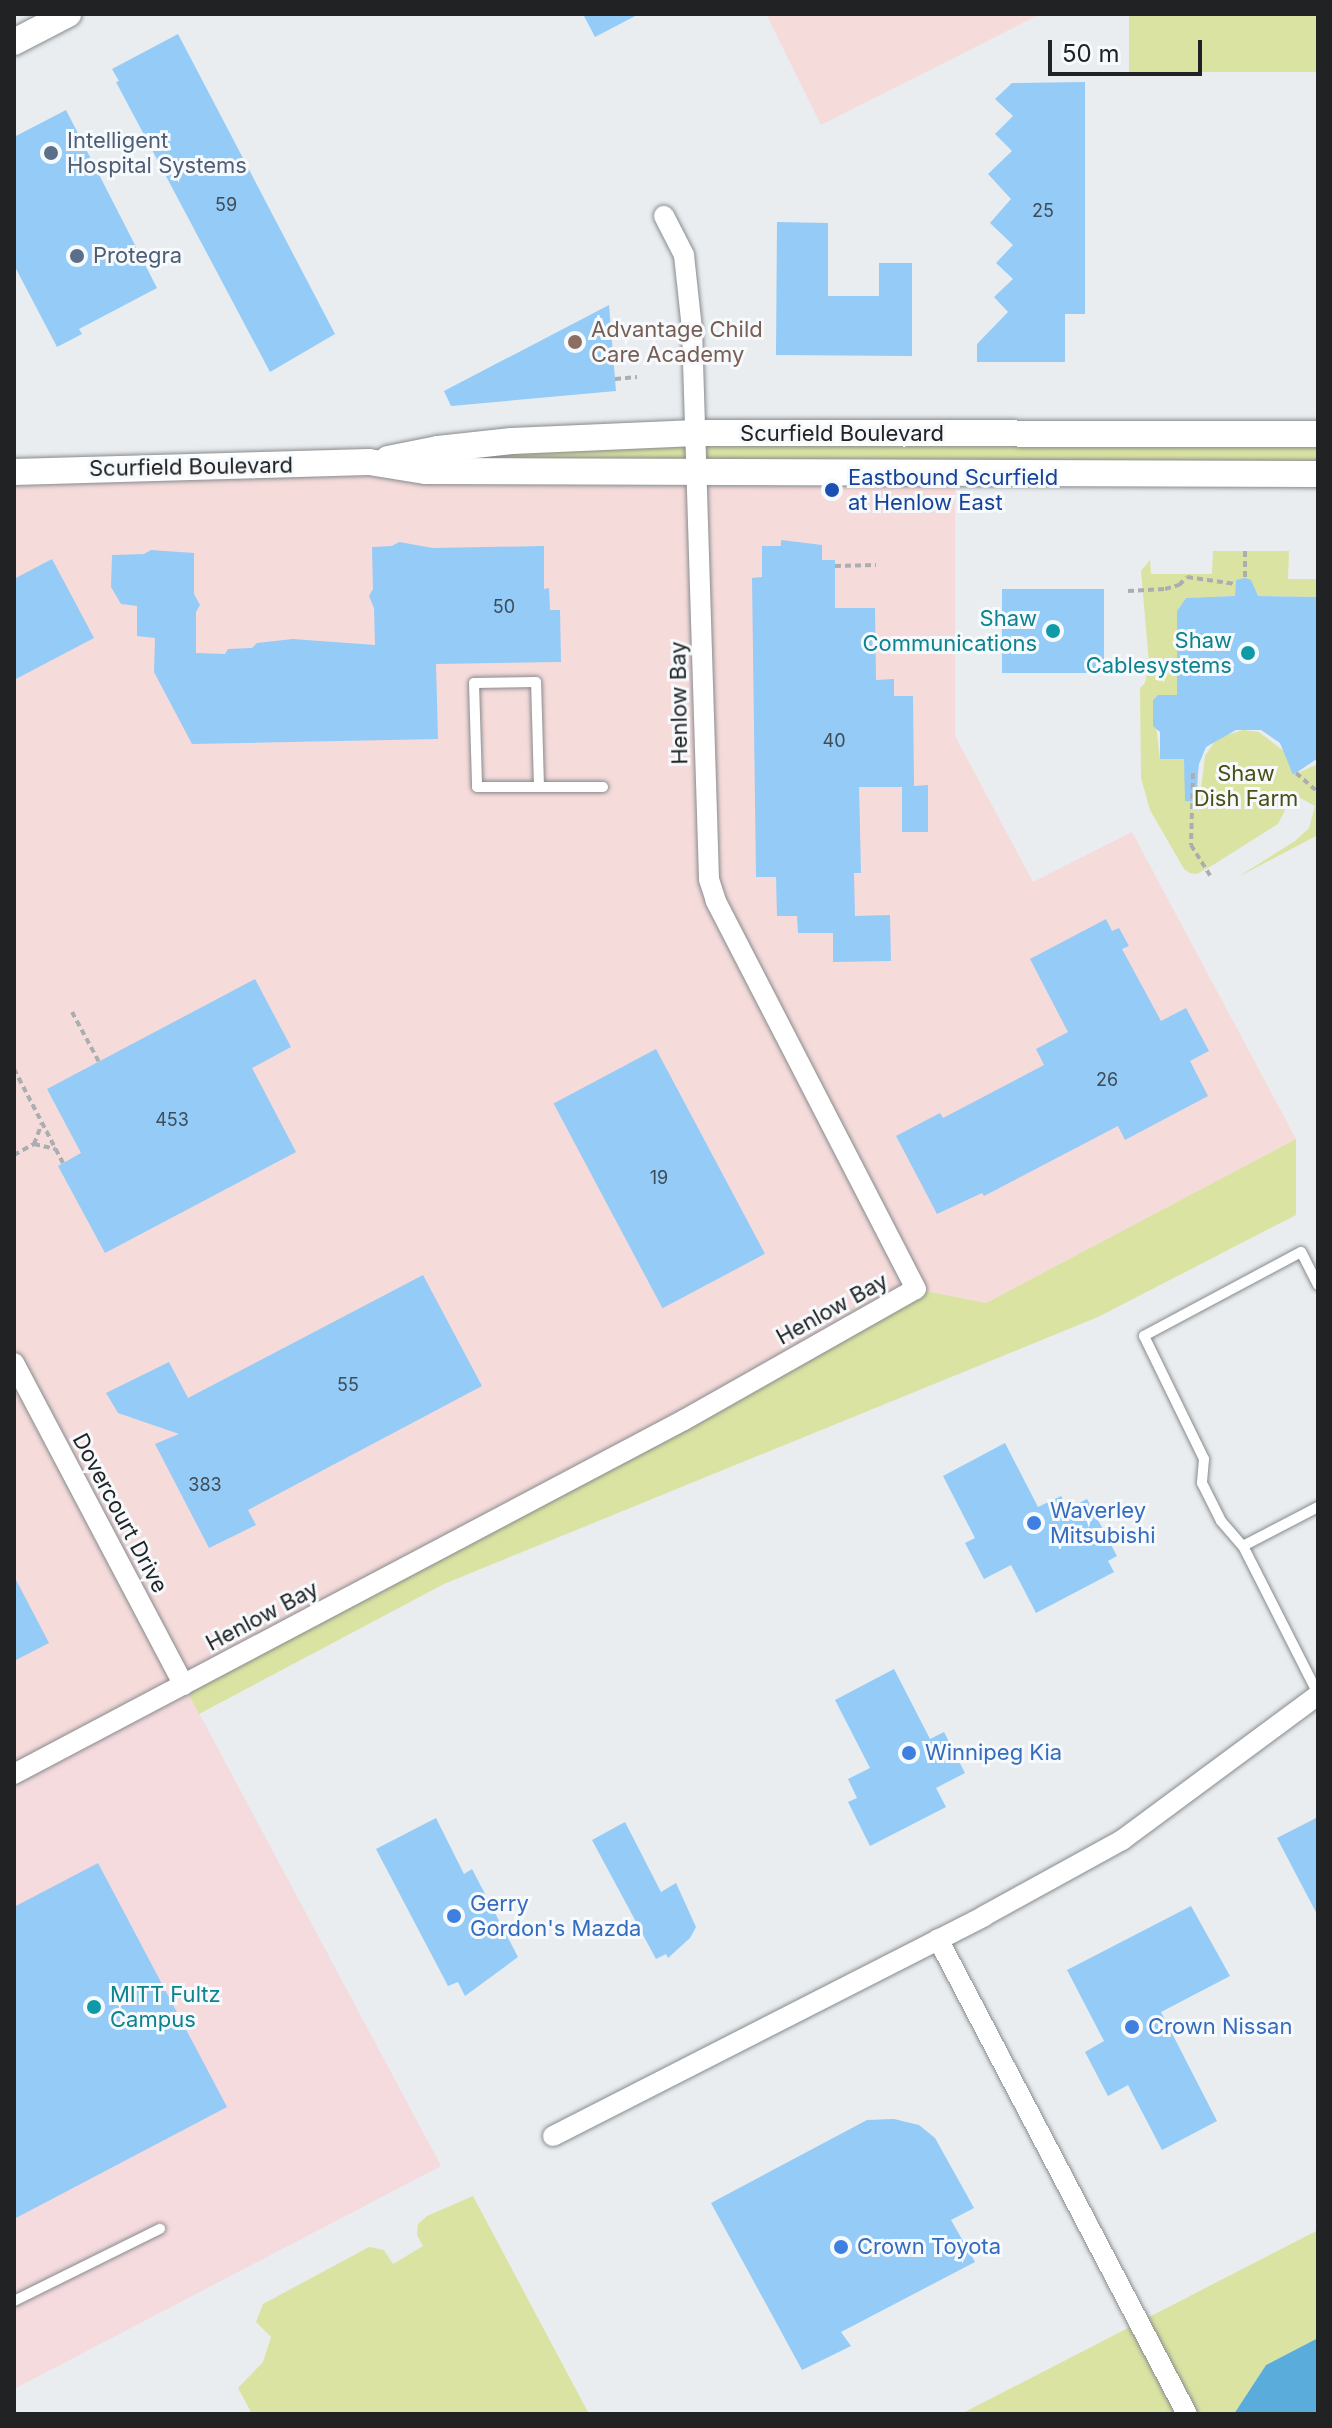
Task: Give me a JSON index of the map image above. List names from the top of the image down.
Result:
{
  "streets": {
    "street": ["Scurfield Boulevard", "Henlow Bay", "Dovercourt Drive"]
  },
  "crossings": [
    ["Scurfield Boulevard", "Henlow Bay"],
    ["Henlow Bay", "Dovercourt Drive"]
  ],
  "parks": ["Shaw Dish Farm"],
  "places": [
    "Intelligent Hospital Systems",
    "Protegra",
    "Advantage Child Care Academy",
    "Eastbound Scurfield at Henlow East",
    "Shaw Communications",
    "Shaw Cablesystems",
    "Waverley Mitsubishi",
    "Winnipeg Kia",
    "Gerry Gordon's Mazda",
    "MITT Fultz Campus",
    "Crown Nissan",
    "Crown Toyota"
  ],
  "house_numbers": [
    "59",
    "25",
    "50",
    "40",
    "26",
    "453",
    "19",
    "55",
    "383"
  ],
  "scale_bar": "50 m"
}
